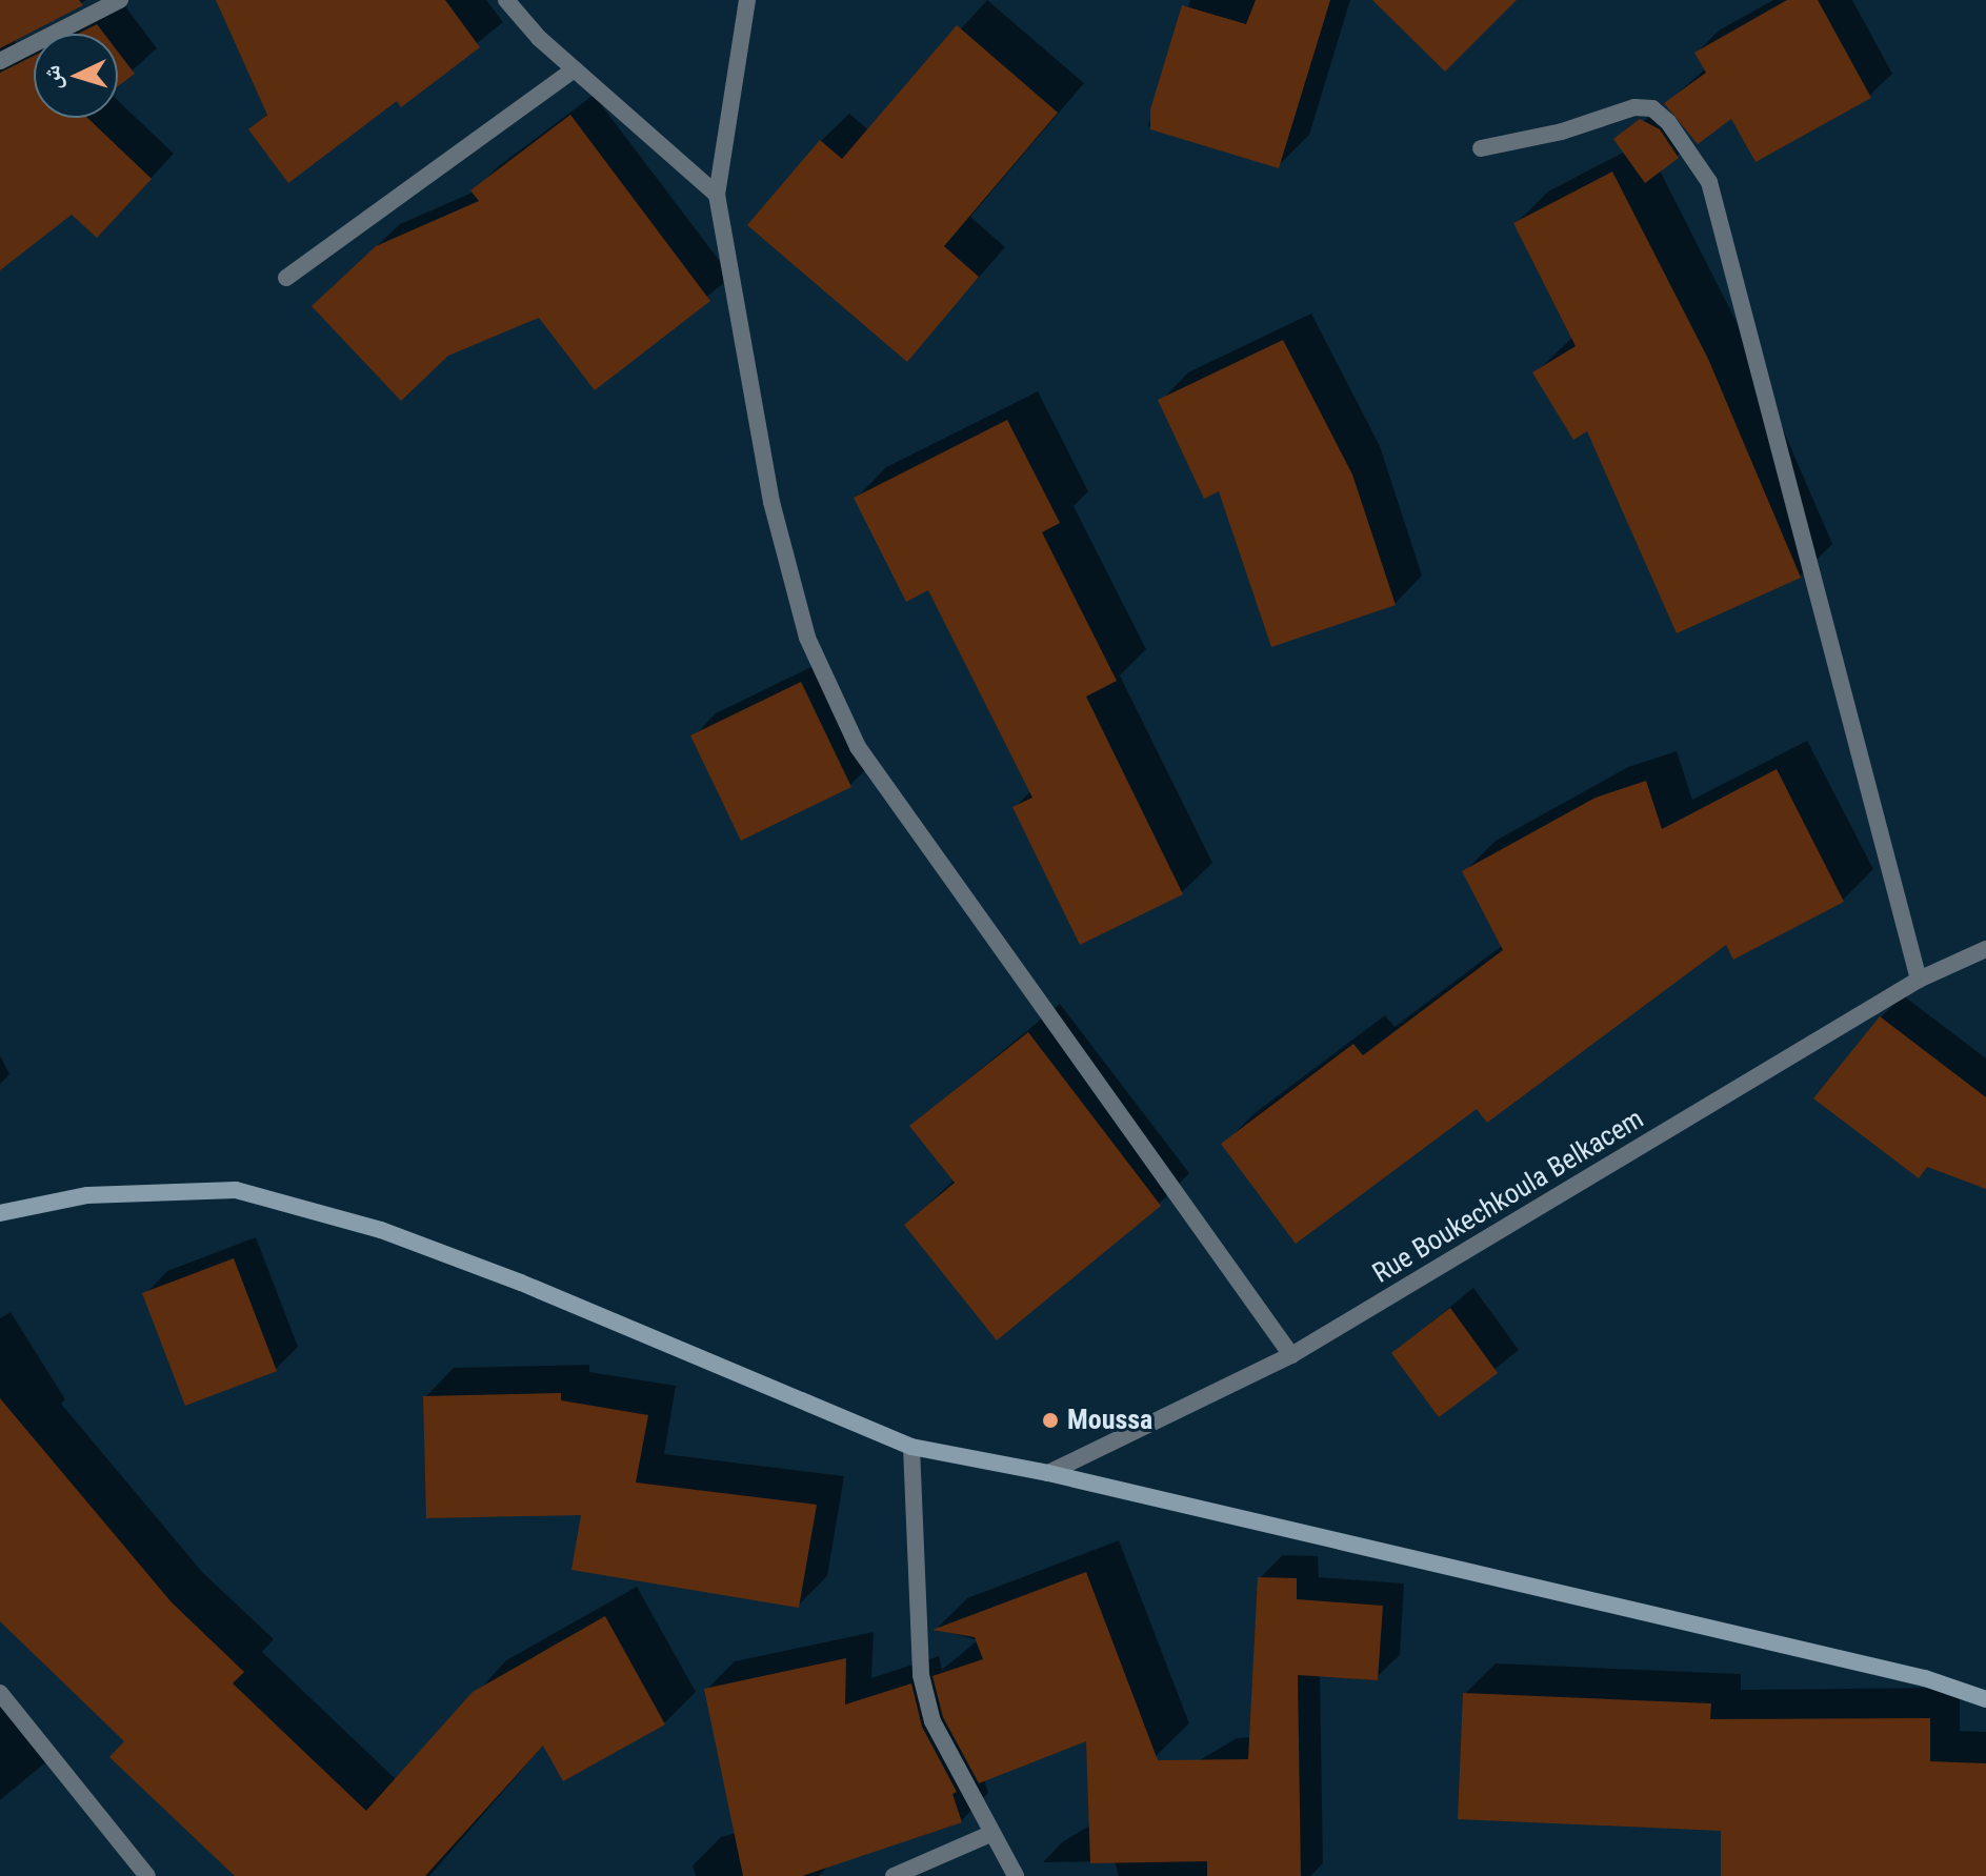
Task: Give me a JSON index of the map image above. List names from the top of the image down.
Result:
{
  "streets": {
    "street": ["Rue Boukechkoula Belkacem"]
  },
  "places": ["Moussa"],
  "north": "left"
}
